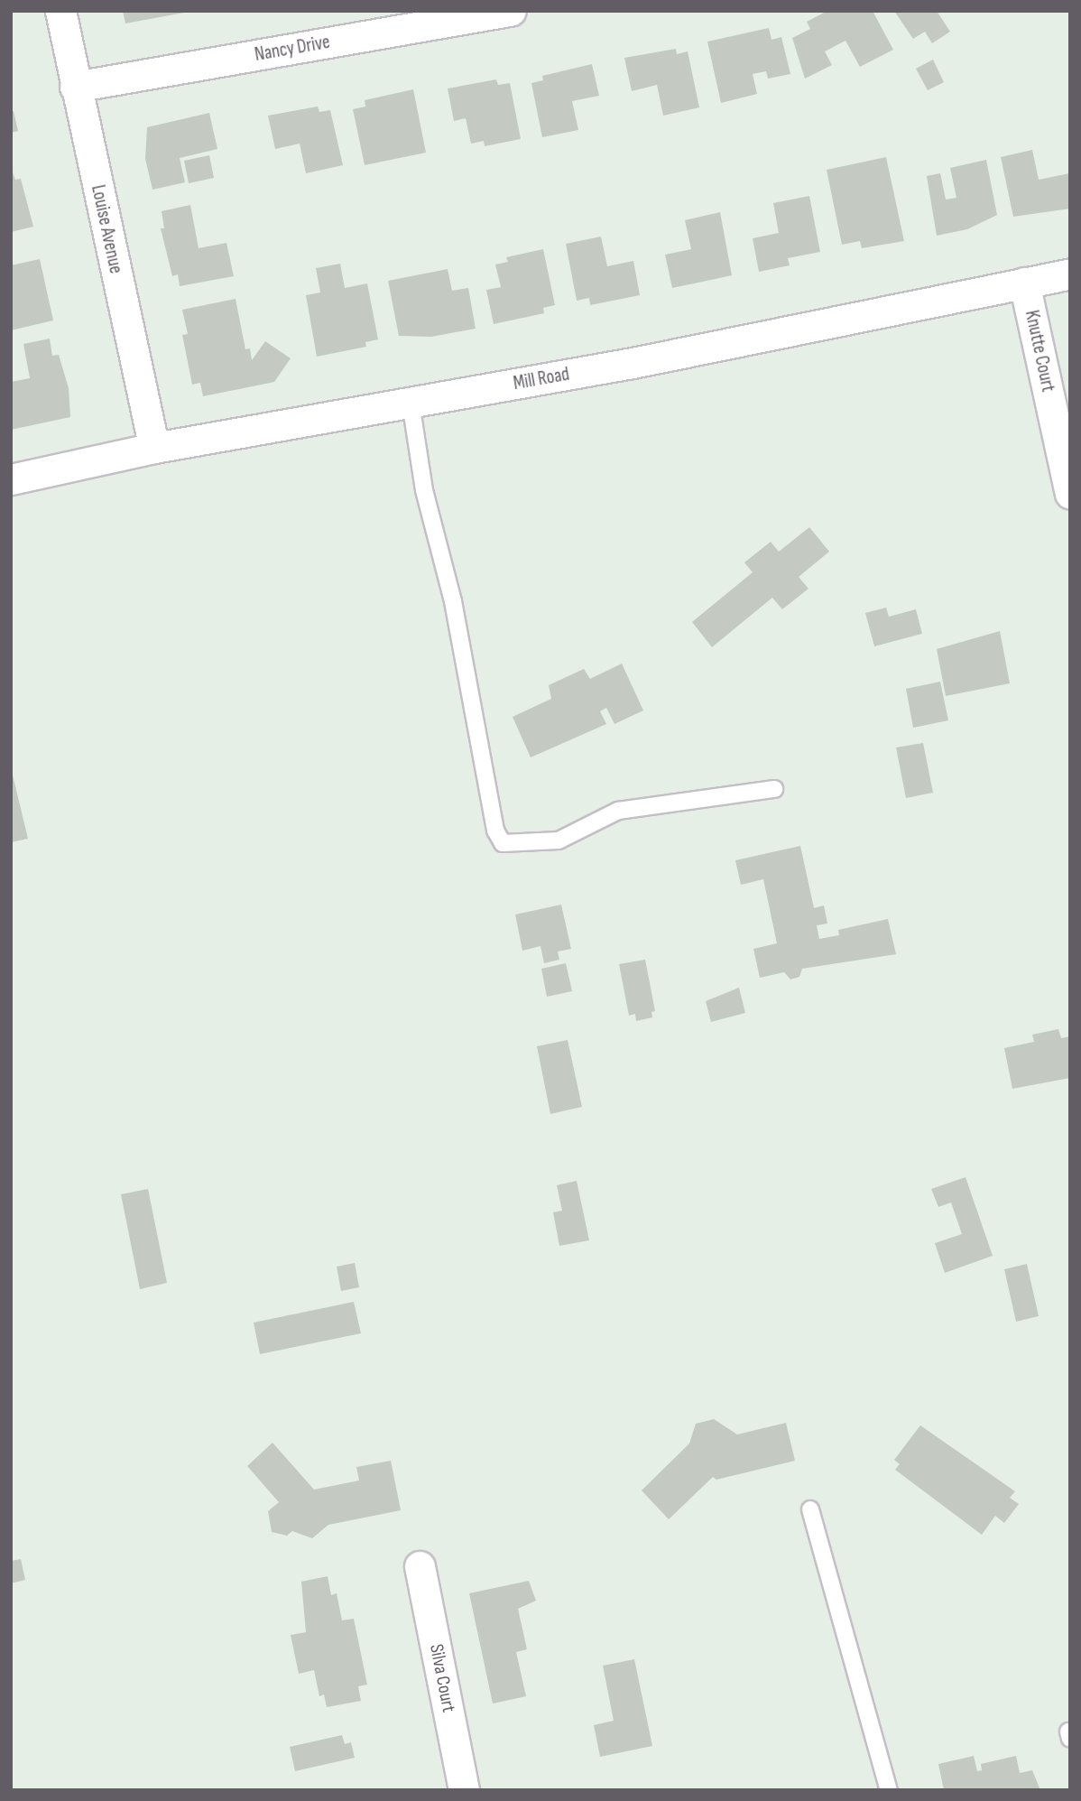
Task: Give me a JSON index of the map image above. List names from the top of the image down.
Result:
{
  "streets": {
    "street": [
      "Nancy Drive",
      "Louise Avenue",
      "Knutte Court",
      "Mill Road",
      "Silva Court"
    ]
  },
  "crossings": [
    ["Nancy Drive", "Louise Avenue"],
    ["Louise Avenue", "Mill Road"],
    ["Knutte Court", "Mill Road"]
  ]
}
